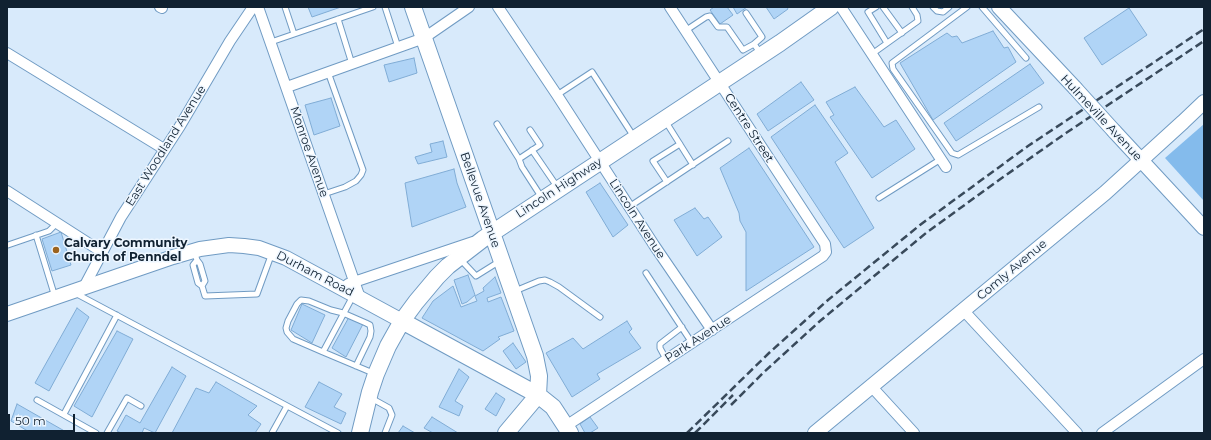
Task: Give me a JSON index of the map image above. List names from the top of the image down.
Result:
{
  "streets": {
    "main road": ["Lincoln Highway", "Bellevue Avenue", "Durham Road"],
    "street": [
      "Hulmeville Avenue",
      "Centre Street",
      "East Woodland Avenue",
      "Monroe Avenue",
      "Lincoln Avenue",
      "Comly Avenue",
      "Park Avenue"
    ]
  },
  "crossings": [
    ["Hulmeville Avenue", "Comly Avenue"],
    ["Centre Street", "Lincoln Highway"],
    ["Centre Street", "Park Avenue"],
    ["East Woodland Avenue", "Durham Road"],
    ["Monroe Avenue", "Durham Road"],
    ["Lincoln Highway", "Bellevue Avenue"],
    ["Lincoln Highway", "Lincoln Avenue"],
    ["Lincoln Highway", "Durham Road"],
    ["Bellevue Avenue", "Durham Road"],
    ["Lincoln Avenue", "Park Avenue"],
    ["Durham Road", "Park Avenue"]
  ],
  "places": ["Calvary Community Church of Penndel"],
  "scale_bar": "50 m"
}
